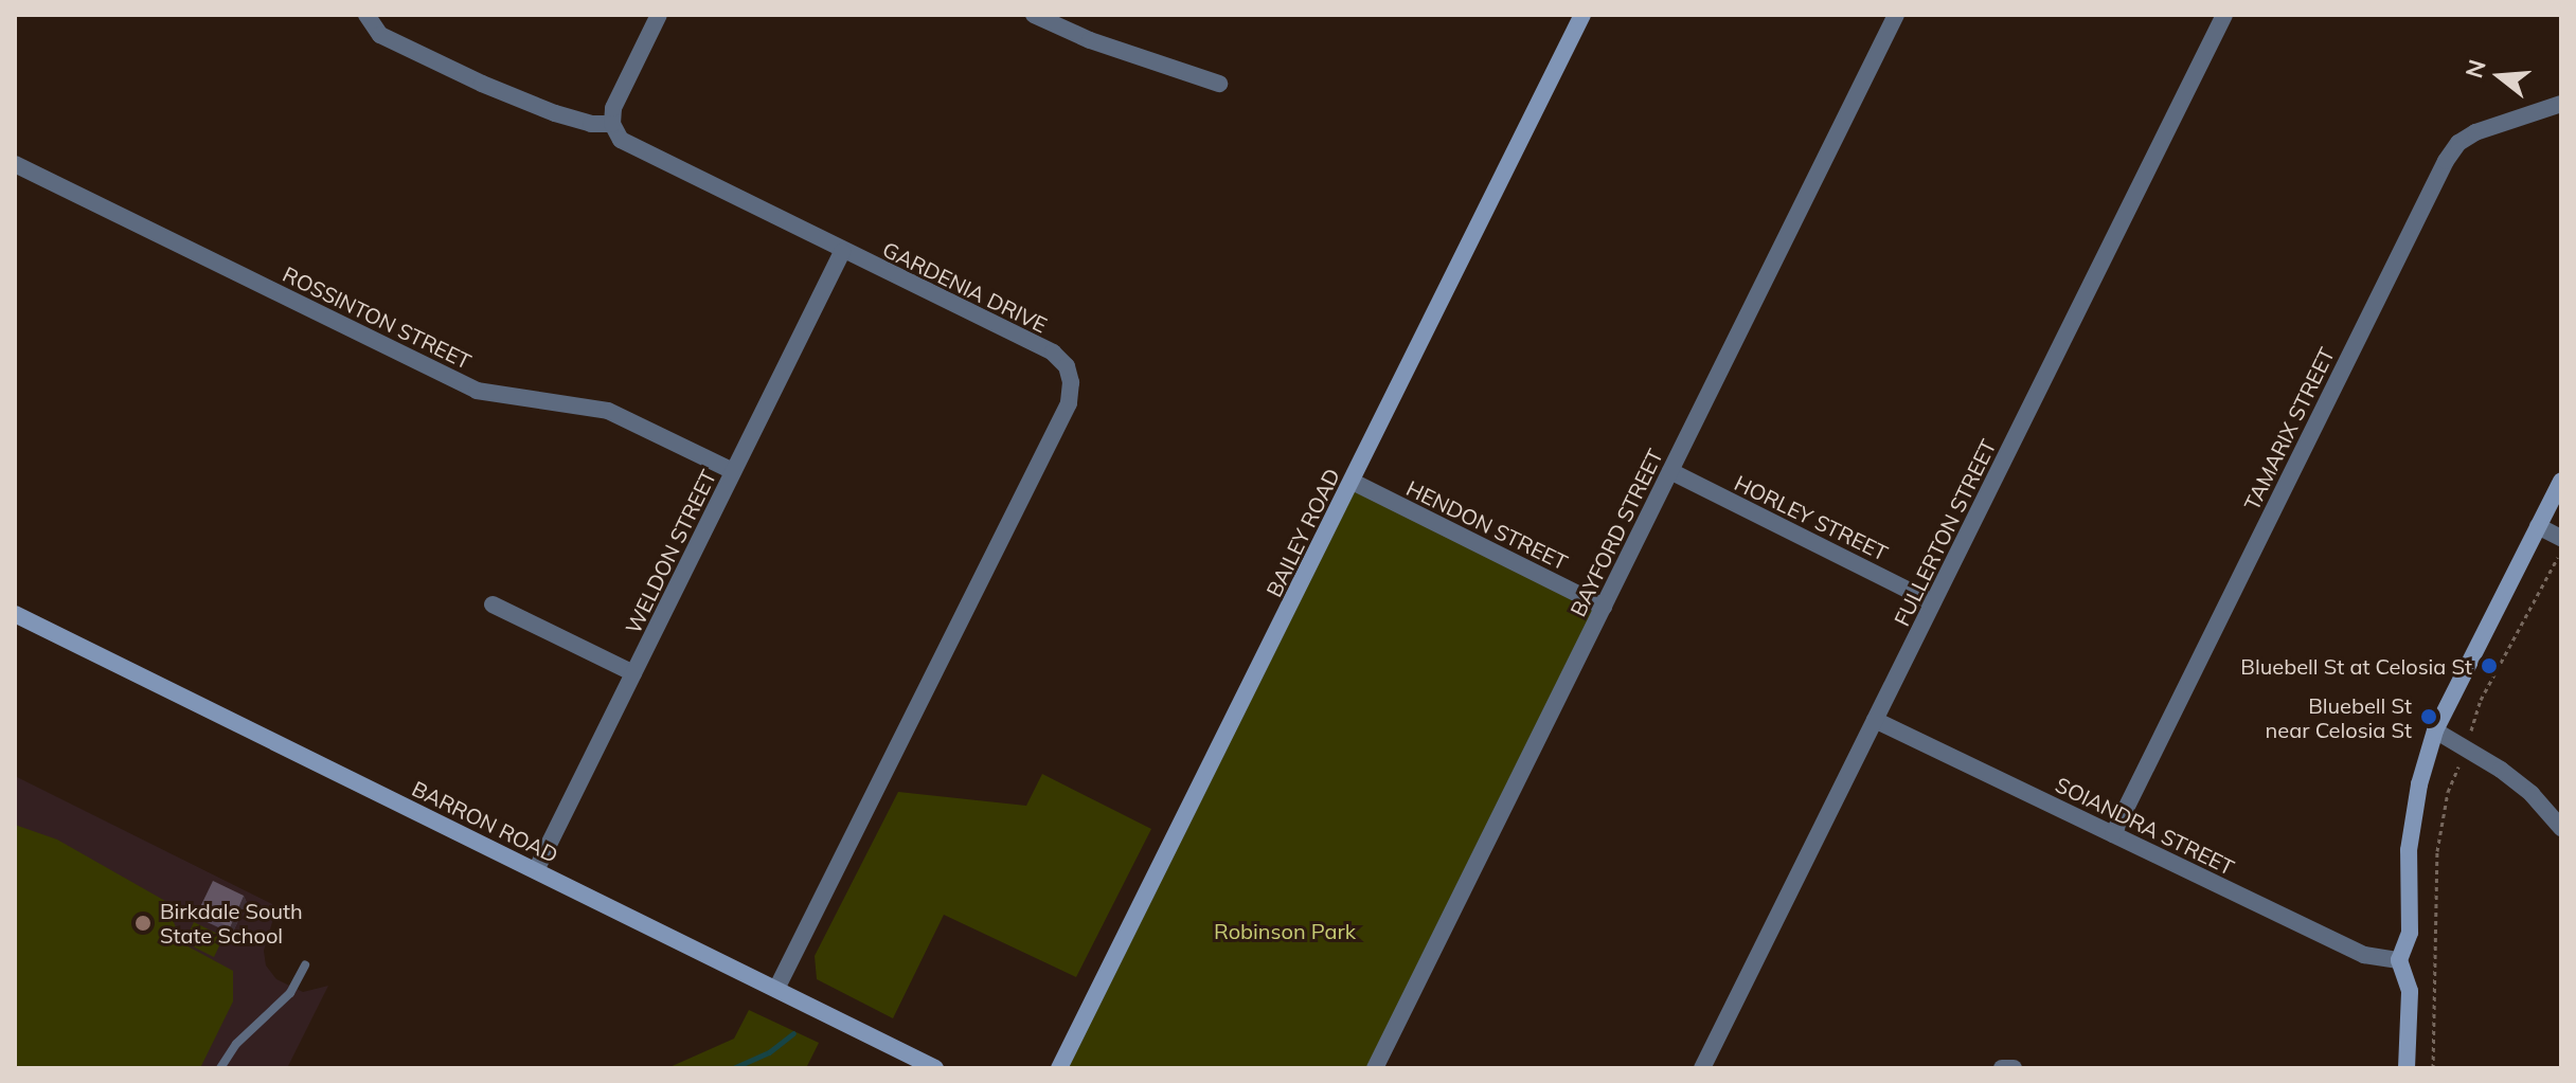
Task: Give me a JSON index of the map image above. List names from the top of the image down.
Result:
{
  "streets": {
    "street": [
      "GARDENIA DRIVE",
      "ROSSINTON STREET",
      "TAMARIX STREET",
      "HORLEY STREET",
      "HENDON STREET",
      "BAILEY ROAD",
      "BAYFORD STREET",
      "FULLERTON STREET",
      "WELDON STREET",
      "BARRON ROAD",
      "SOIANDRA STREET"
    ]
  },
  "crossings": [
    ["GARDENIA DRIVE", "WELDON STREET"],
    ["GARDENIA DRIVE", "BARRON ROAD"],
    ["ROSSINTON STREET", "WELDON STREET"],
    ["TAMARIX STREET", "SOIANDRA STREET"],
    ["HORLEY STREET", "BAYFORD STREET"],
    ["HORLEY STREET", "FULLERTON STREET"],
    ["HENDON STREET", "BAILEY ROAD"],
    ["HENDON STREET", "BAYFORD STREET"],
    ["FULLERTON STREET", "SOIANDRA STREET"],
    ["WELDON STREET", "BARRON ROAD"]
  ],
  "parks": ["Robinson Park"],
  "places": ["Bluebell St at Celosia St", "Bluebell St near Celosia St", "Birkdale South State School"],
  "north": "left"
}
